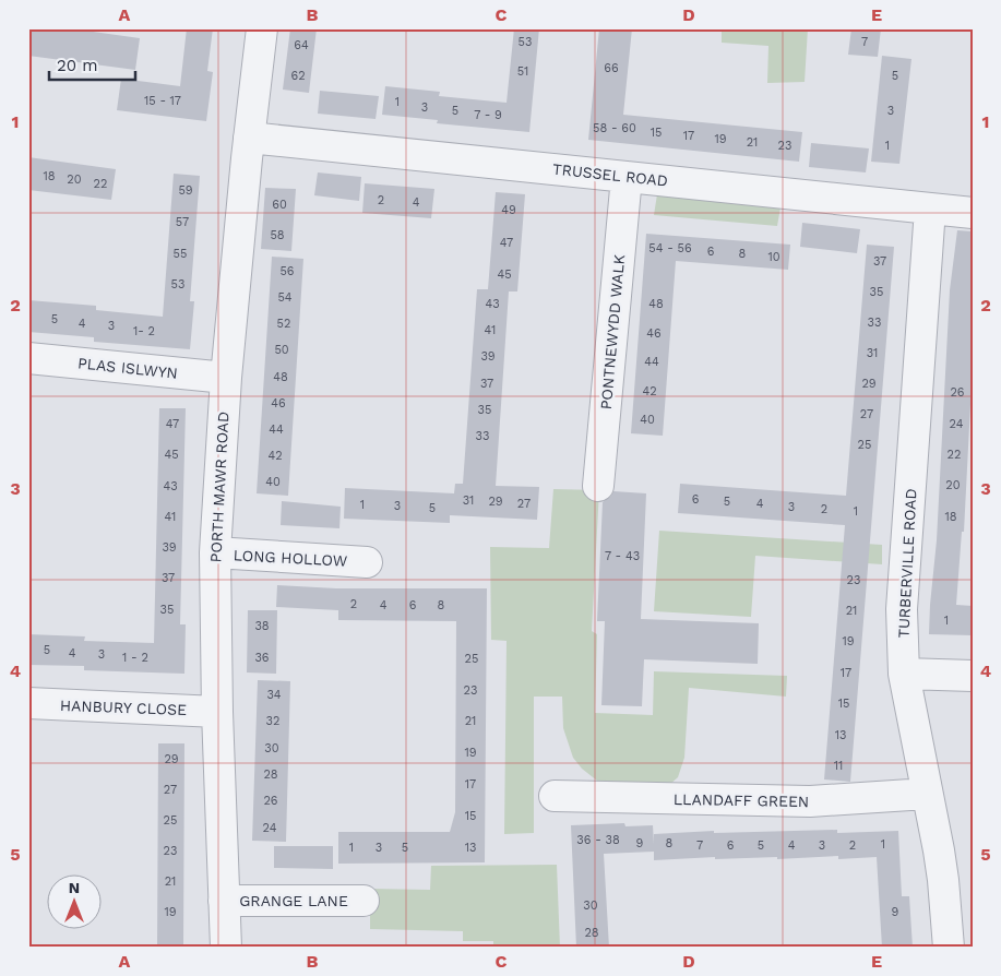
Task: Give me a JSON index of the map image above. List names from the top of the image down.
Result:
{
  "streets": {
    "street": [
      "TRUSSEL ROAD",
      "PONTNEWYDD WALK",
      "PLAS ISLWYN",
      "PORTH MAWR ROAD",
      "LONG HOLLOW",
      "TURBERVILLE ROAD",
      "HANBURY CLOSE",
      "LLANDAFF GREEN",
      "GRANGE LANE"
    ]
  },
  "crossings": [
    ["TRUSSEL ROAD", "PONTNEWYDD WALK"],
    ["TRUSSEL ROAD", "PORTH MAWR ROAD"],
    ["TRUSSEL ROAD", "TURBERVILLE ROAD"],
    ["PLAS ISLWYN", "PORTH MAWR ROAD"],
    ["PORTH MAWR ROAD", "LONG HOLLOW"],
    ["PORTH MAWR ROAD", "HANBURY CLOSE"],
    ["PORTH MAWR ROAD", "GRANGE LANE"],
    ["TURBERVILLE ROAD", "LLANDAFF GREEN"]
  ],
  "house_numbers": [
    "53",
    "7",
    "64",
    "66",
    "51",
    "62",
    "5",
    "15 - 17",
    "1",
    "3",
    "5",
    "3",
    "7 - 9",
    "58 - 60",
    "15",
    "17",
    "19",
    "21",
    "23",
    "1",
    "18",
    "20",
    "22",
    "59",
    "2",
    "4",
    "60",
    "49",
    "57",
    "58",
    "47",
    "54 - 56",
    "6",
    "55",
    "8",
    "10",
    "37",
    "56",
    "45",
    "53",
    "35",
    "54",
    "43",
    "48",
    "5",
    "33",
    "4",
    "52",
    "3",
    "41",
    "1- 2",
    "46",
    "50",
    "31",
    "39",
    "44",
    "48",
    "37",
    "29",
    "42",
    "26",
    "46",
    "35",
    "27",
    "40",
    "47",
    "24",
    "44",
    "33",
    "25",
    "45",
    "22",
    "42",
    "40",
    "20",
    "43",
    "6",
    "31",
    "29",
    "5",
    "27",
    "4",
    "1",
    "3",
    "3",
    "5",
    "2",
    "1",
    "41",
    "18",
    "39",
    "7 - 43",
    "37",
    "23",
    "2",
    "4",
    "6",
    "8",
    "35",
    "21",
    "1",
    "38",
    "19",
    "5",
    "4",
    "3",
    "1 - 2",
    "36",
    "25",
    "17",
    "23",
    "34",
    "15",
    "32",
    "21",
    "13",
    "30",
    "19",
    "29",
    "11",
    "28",
    "17",
    "27",
    "26",
    "15",
    "25",
    "24",
    "36 - 38",
    "9",
    "8",
    "1",
    "7",
    "6",
    "5",
    "4",
    "3",
    "2",
    "1",
    "3",
    "5",
    "13",
    "23",
    "21",
    "30",
    "19",
    "9",
    "28"
  ],
  "scale_bar": "20 m",
  "north": "top",
  "grid": {
    "columns": [
      "A",
      "B",
      "C",
      "D",
      "E"
    ],
    "rows": [
      "1",
      "2",
      "3",
      "4",
      "5"
    ]
  }
}
